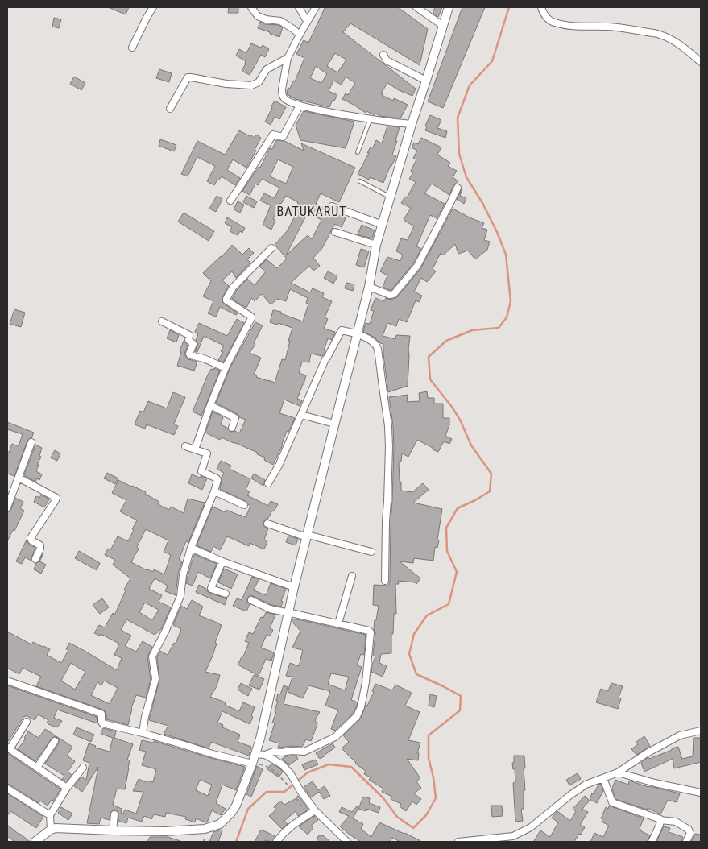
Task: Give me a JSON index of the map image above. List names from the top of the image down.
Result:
{
  "districts": ["BATUKARUT"]
}
